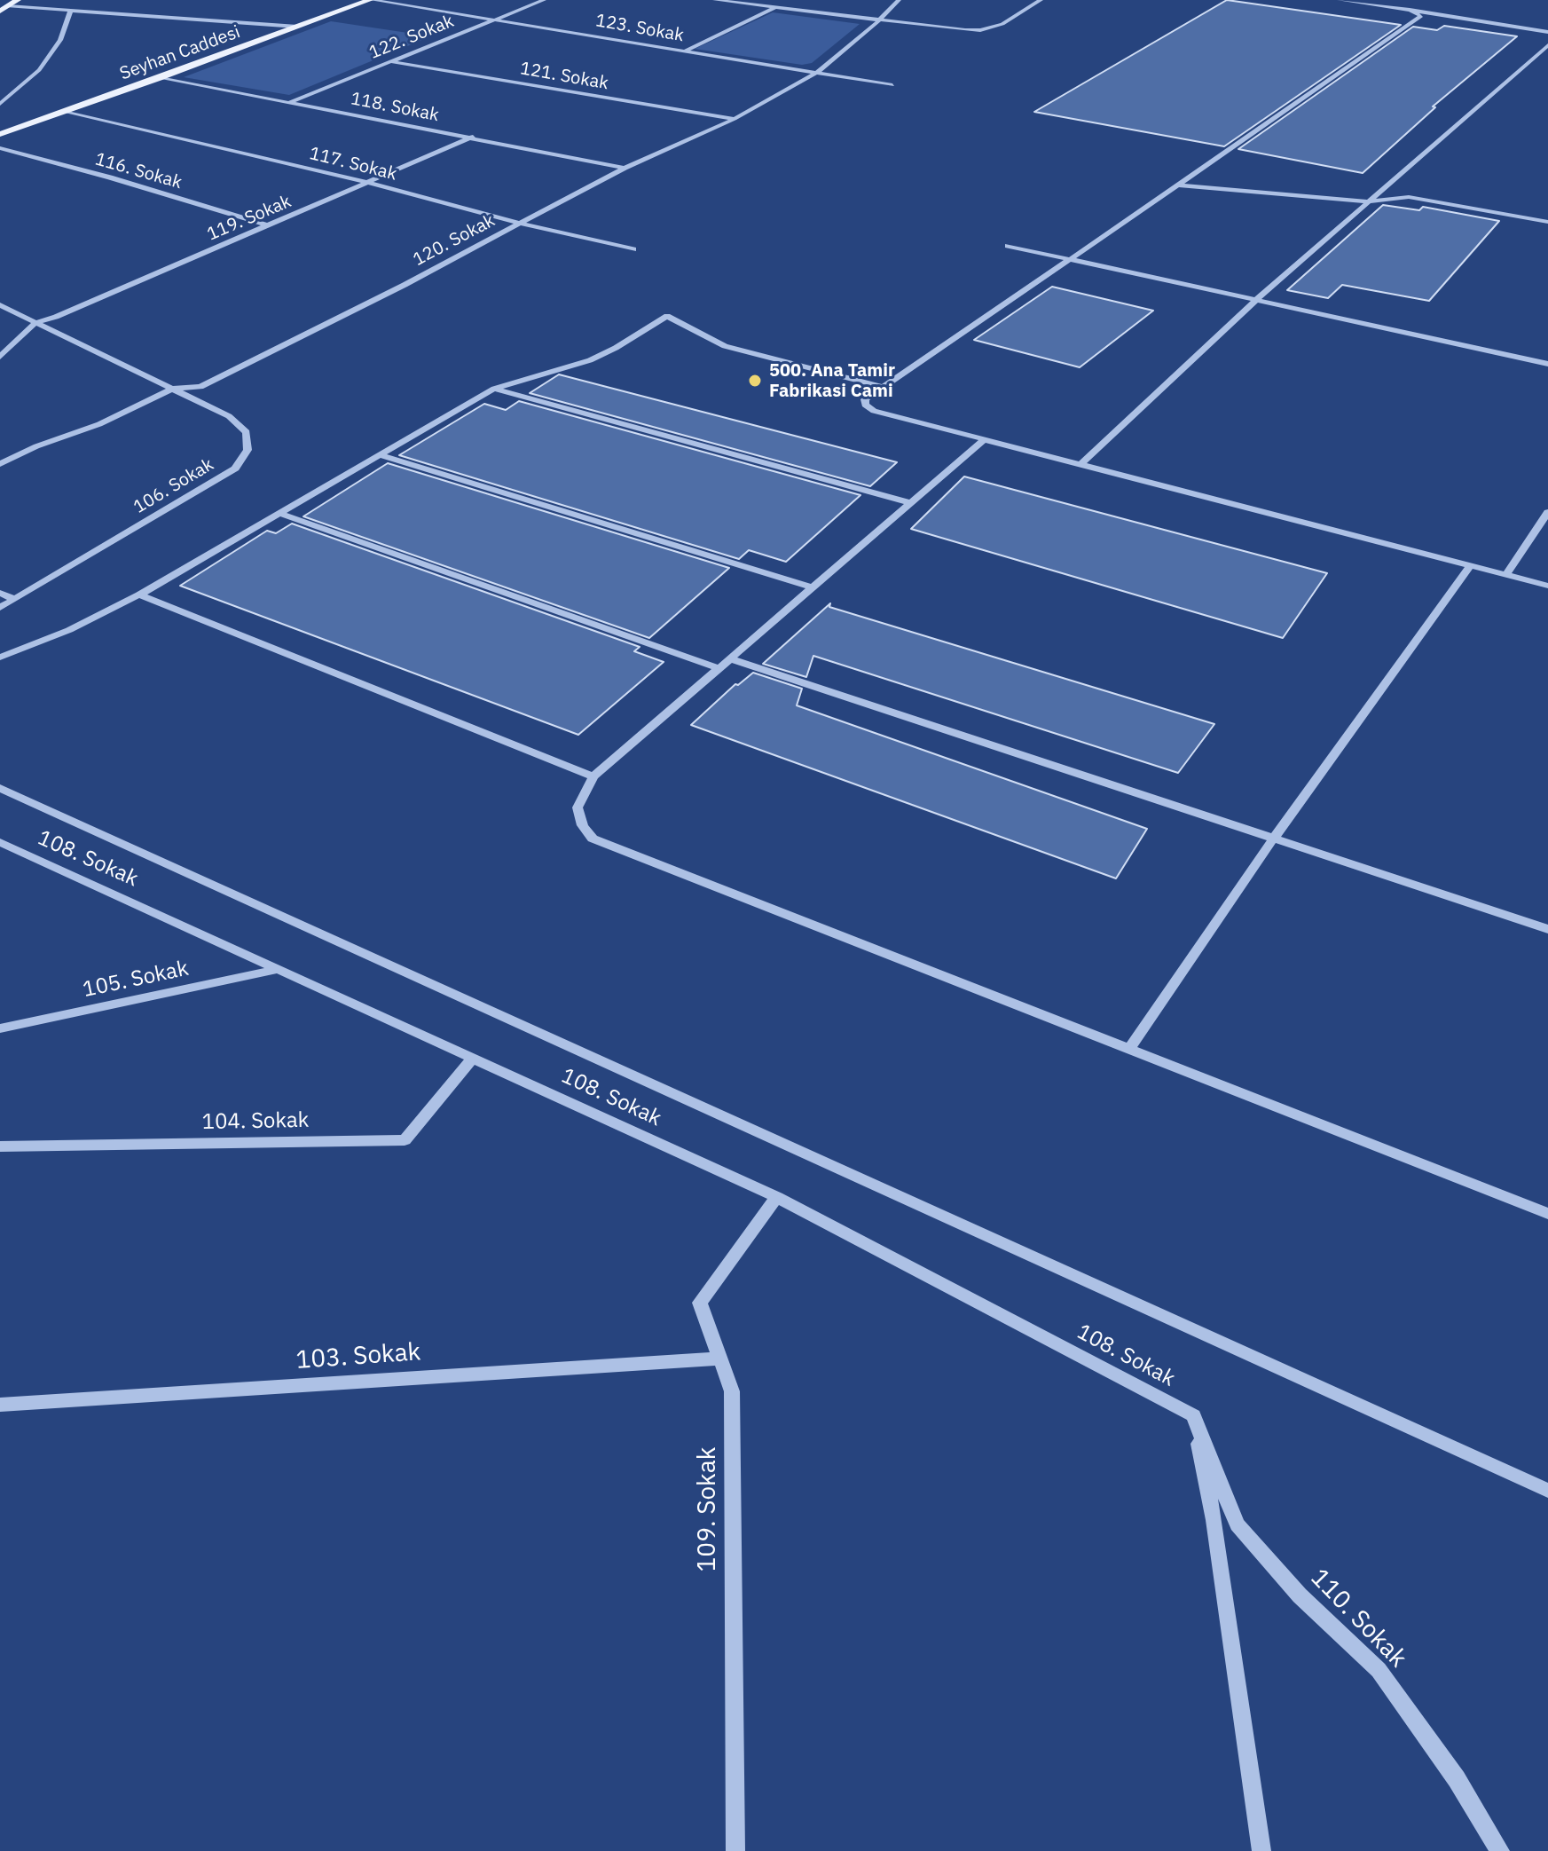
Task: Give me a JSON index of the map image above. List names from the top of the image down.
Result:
{
  "streets": {
    "main road": ["Seyhan Caddesi"],
    "street": [
      "123. Sokak",
      "122. Sokak",
      "121. Sokak",
      "118. Sokak",
      "117. Sokak",
      "116. Sokak",
      "119. Sokak",
      "120. Sokak",
      "106. Sokak",
      "108. Sokak",
      "105. Sokak",
      "104. Sokak",
      "103. Sokak",
      "109. Sokak",
      "110. Sokak"
    ]
  },
  "crossings": [
    ["123. Sokak", "122. Sokak"],
    ["123. Sokak", "Seyhan Caddesi"],
    ["123. Sokak", "120. Sokak"],
    ["122. Sokak", "121. Sokak"],
    ["122. Sokak", "118. Sokak"],
    ["Seyhan Caddesi", "118. Sokak"],
    ["Seyhan Caddesi", "117. Sokak"],
    ["121. Sokak", "120. Sokak"],
    ["118. Sokak", "119. Sokak"],
    ["118. Sokak", "120. Sokak"],
    ["117. Sokak", "119. Sokak"],
    ["117. Sokak", "120. Sokak"],
    ["116. Sokak", "119. Sokak"],
    ["119. Sokak", "106. Sokak"],
    ["120. Sokak", "106. Sokak"],
    ["108. Sokak", "105. Sokak"],
    ["108. Sokak", "104. Sokak"],
    ["108. Sokak", "109. Sokak"],
    ["108. Sokak", "110. Sokak"],
    ["103. Sokak", "109. Sokak"]
  ],
  "places": ["500. Ana Tamir Fabrikasi Cami"]
}
